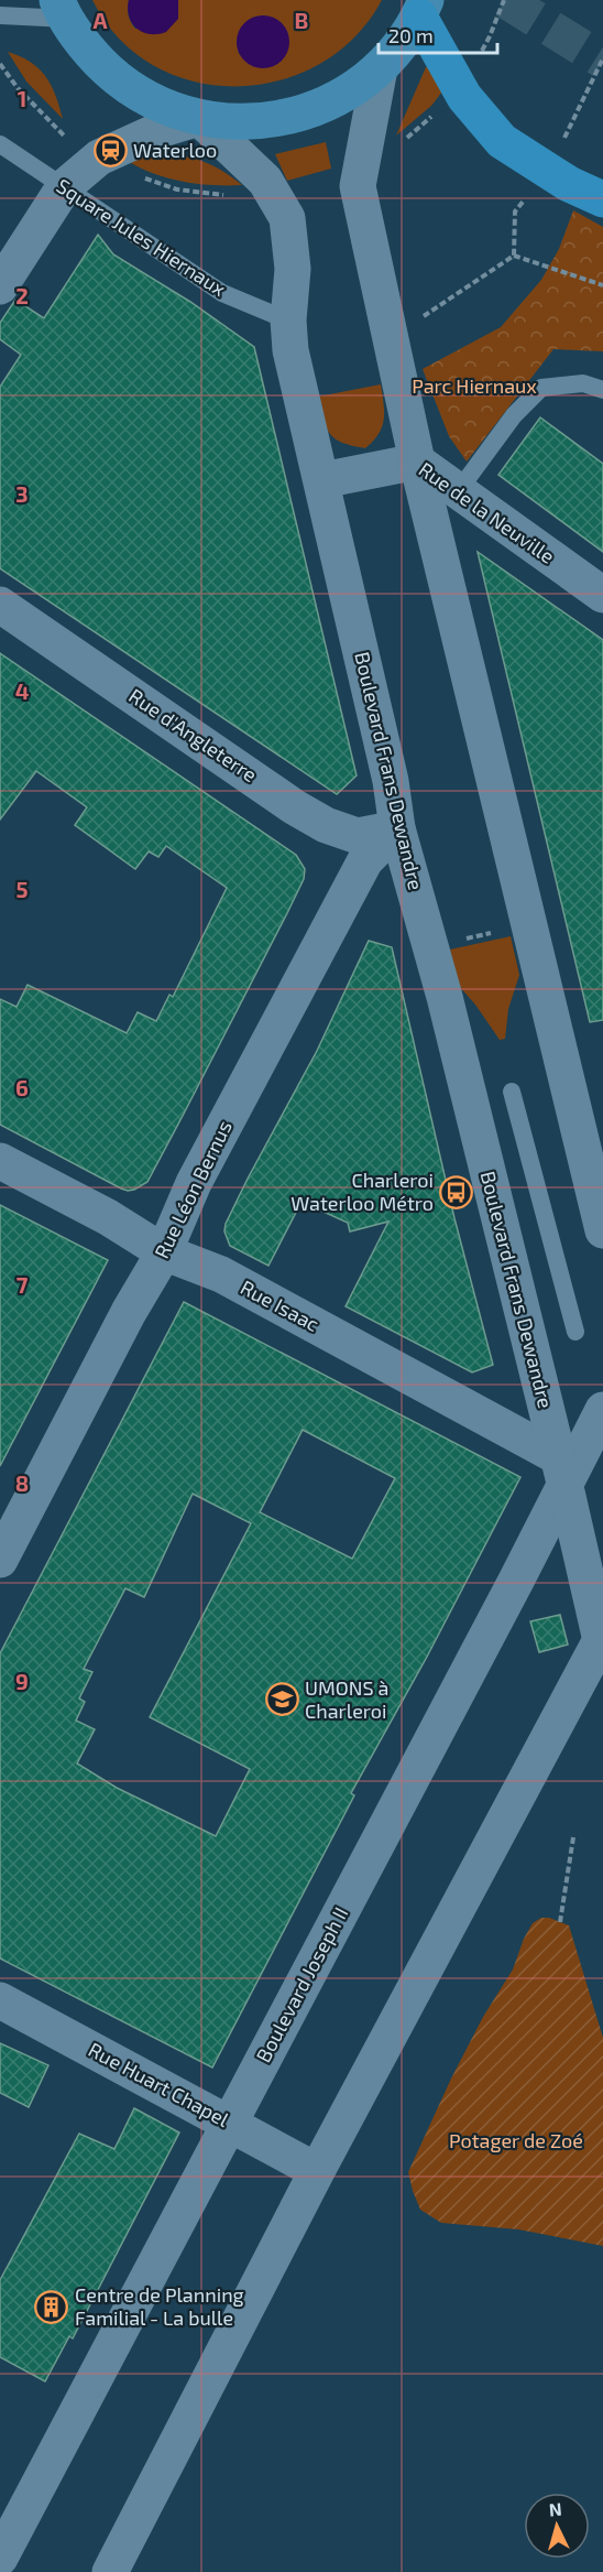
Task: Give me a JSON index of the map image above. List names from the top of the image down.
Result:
{
  "streets": {
    "street": [
      "Rue de la Neuville",
      "Rue d'Angleterre",
      "Boulevard Frans Dewandre",
      "Rue Léon Bernus",
      "Rue Isaac",
      "Boulevard Joseph II",
      "Rue Huart Chapel"
    ],
    "lane": ["Square Jules Hiernaux"]
  },
  "crossings": [
    ["Square Jules Hiernaux", "Boulevard Frans Dewandre"],
    ["Rue de la Neuville", "Boulevard Frans Dewandre"],
    ["Rue d'Angleterre", "Boulevard Frans Dewandre"],
    ["Rue d'Angleterre", "Rue Léon Bernus"],
    ["Boulevard Frans Dewandre", "Rue Léon Bernus"],
    ["Boulevard Frans Dewandre", "Rue Isaac"],
    ["Boulevard Frans Dewandre", "Boulevard Joseph II"],
    ["Rue Léon Bernus", "Rue Isaac"],
    ["Rue Isaac", "Boulevard Joseph II"],
    ["Boulevard Joseph II", "Rue Huart Chapel"]
  ],
  "parks": ["Parc Hiernaux", "Potager de Zoé"],
  "places": {
    "station": ["Waterloo"],
    "bus stop": ["Charleroi Waterloo Métro"],
    "school or university": ["UMONS à Charleroi"],
    "building": ["Centre de Planning Familial - La bulle"]
  },
  "scale_bar": "20 m",
  "north": "top",
  "grid": {
    "columns": ["A", "B"],
    "rows": [
      "1",
      "2",
      "3",
      "4",
      "5",
      "6",
      "7",
      "8",
      "9"
    ]
  }
}
